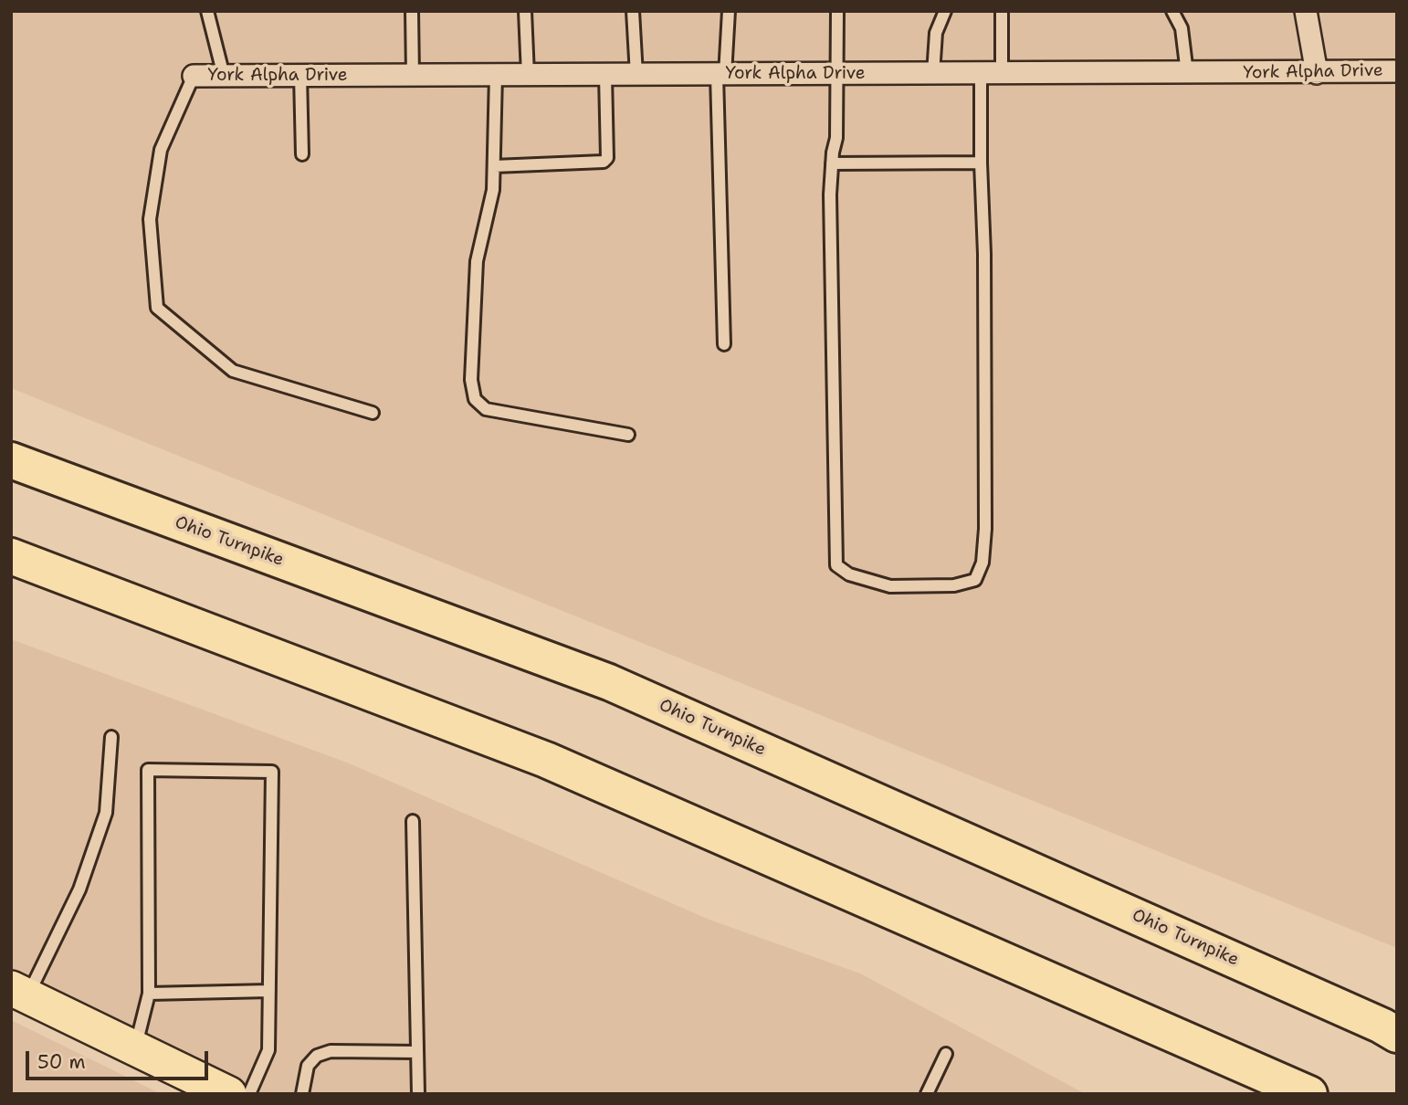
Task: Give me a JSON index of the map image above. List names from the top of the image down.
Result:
{
  "streets": {
    "highway": ["Ohio Turnpike"],
    "street": ["York Alpha Drive"]
  },
  "scale_bar": "50 m"
}
